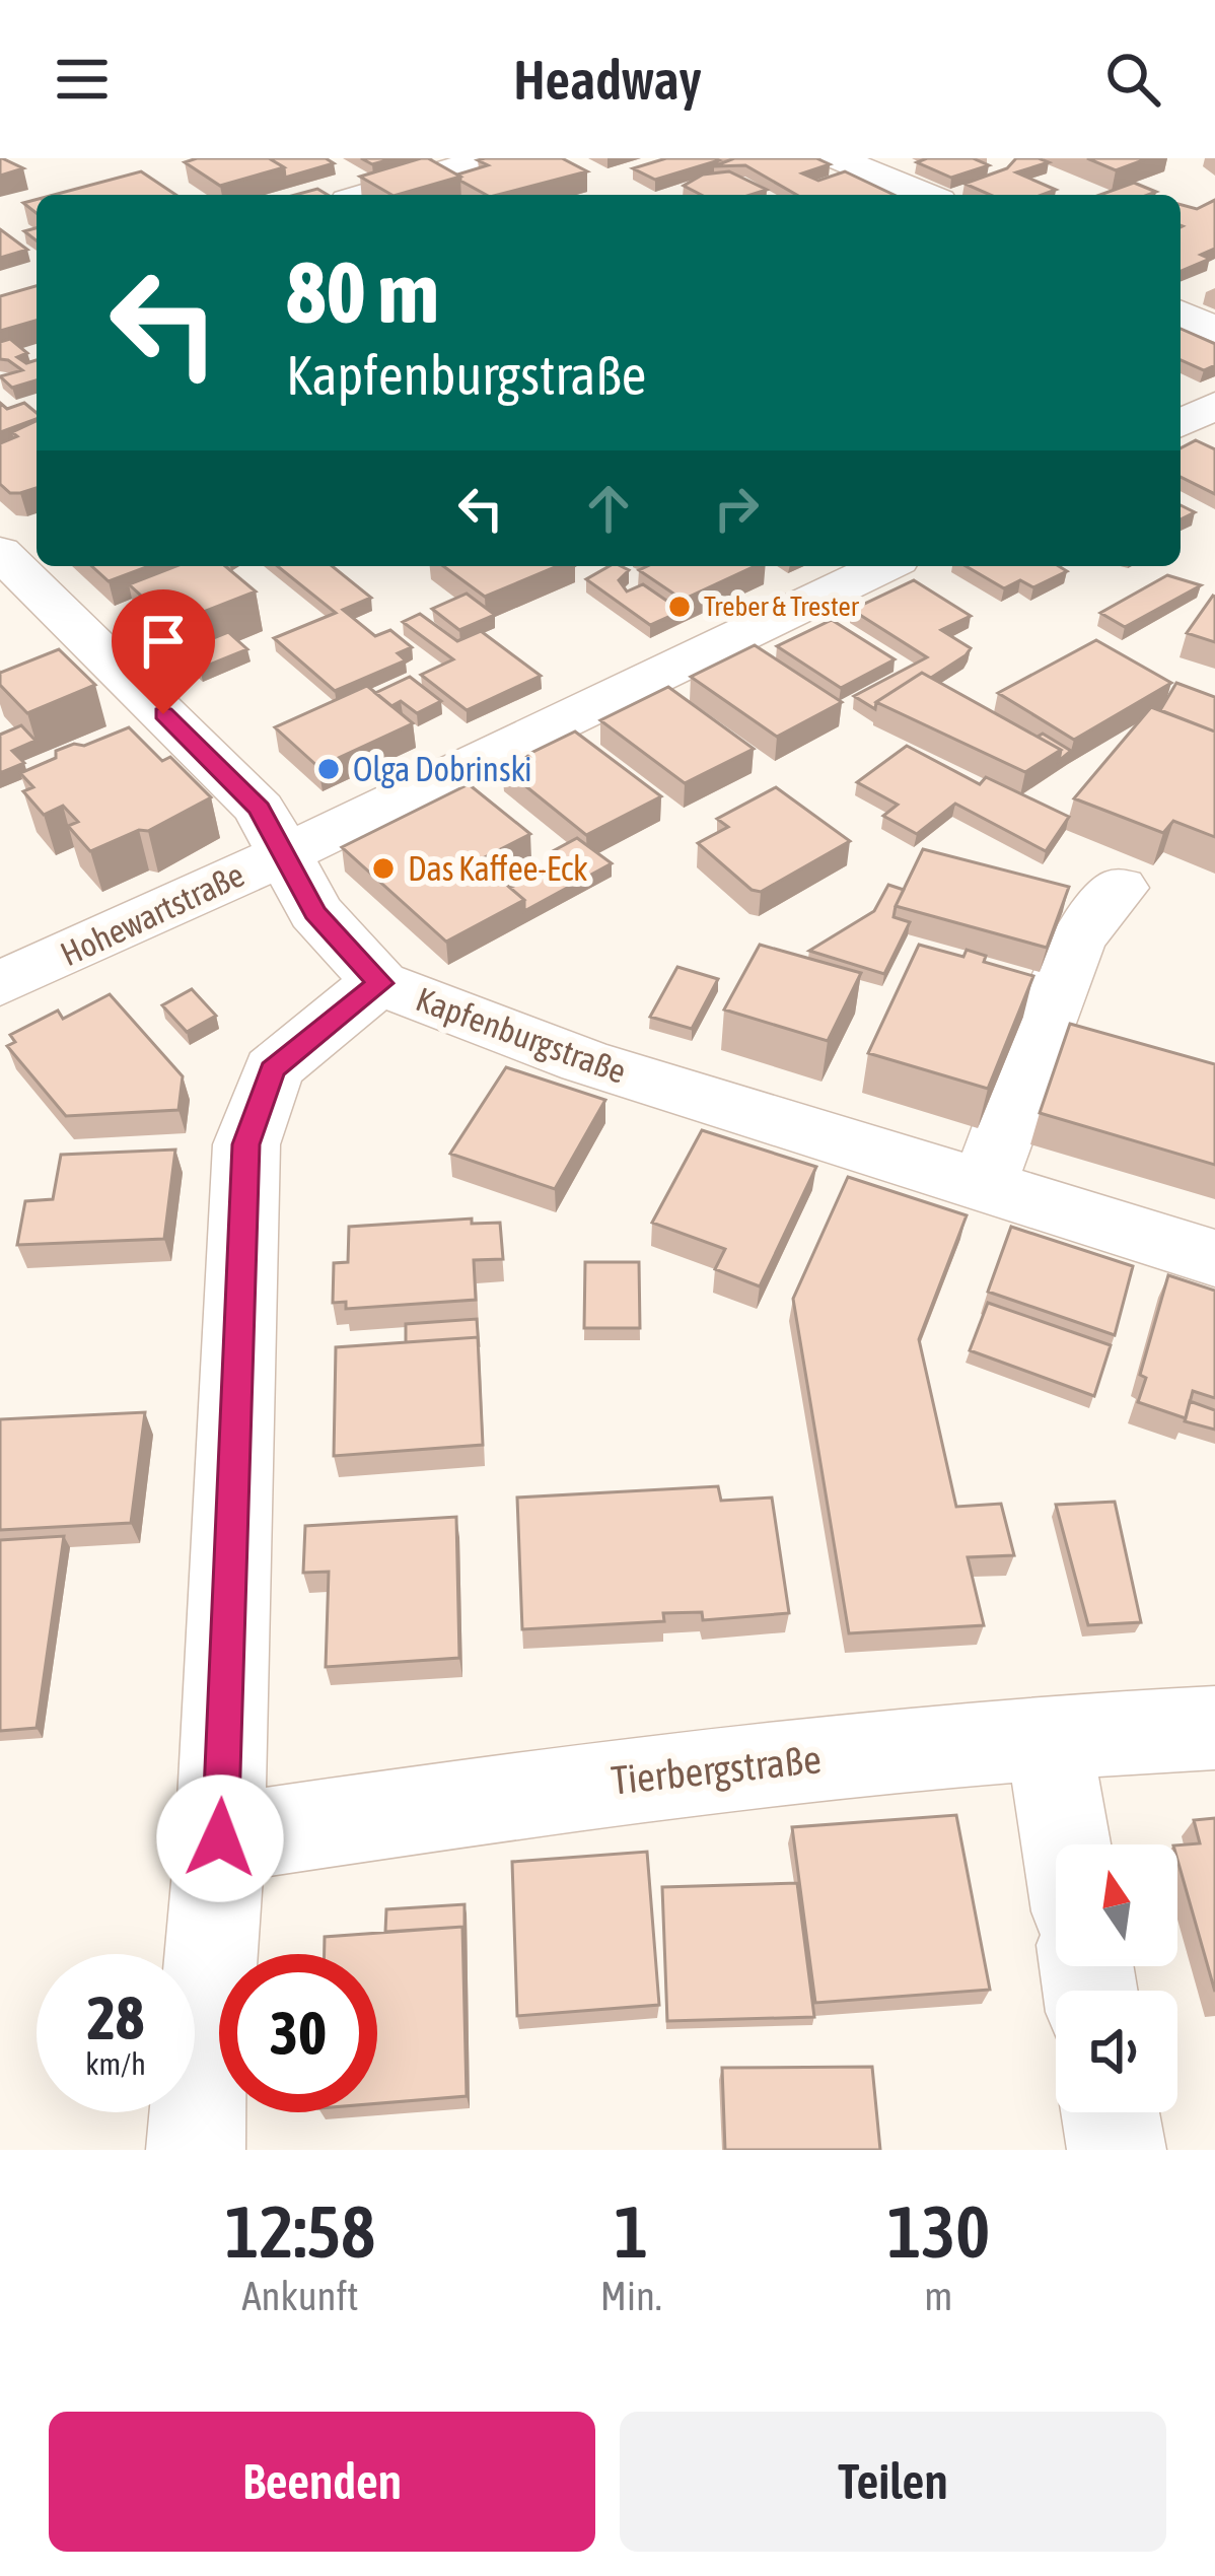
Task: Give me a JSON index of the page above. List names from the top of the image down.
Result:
{
  "streets": {
    "street": ["Hohewartstraße", "Kapfenburgstraße", "Tierbergstraße"]
  },
  "crossings": [
    ["Hohewartstraße", "Kapfenburgstraße"]
  ],
  "places": ["Treber & Trester", "Olga Dobrinski", "Das Kaffee-Eck"],
  "north": "top",
  "page": {
    "header": "Headway",
    "turn": ["80 m", "Kapfenburgstraße"],
    "speed": "28 km/h",
    "limit": "30",
    "eta": [
      "12:58",
      "Ankunft",
      "1",
      "Min.",
      "130",
      "m"
    ],
    "buttons": ["Beenden", "Teilen"]
  }
}
